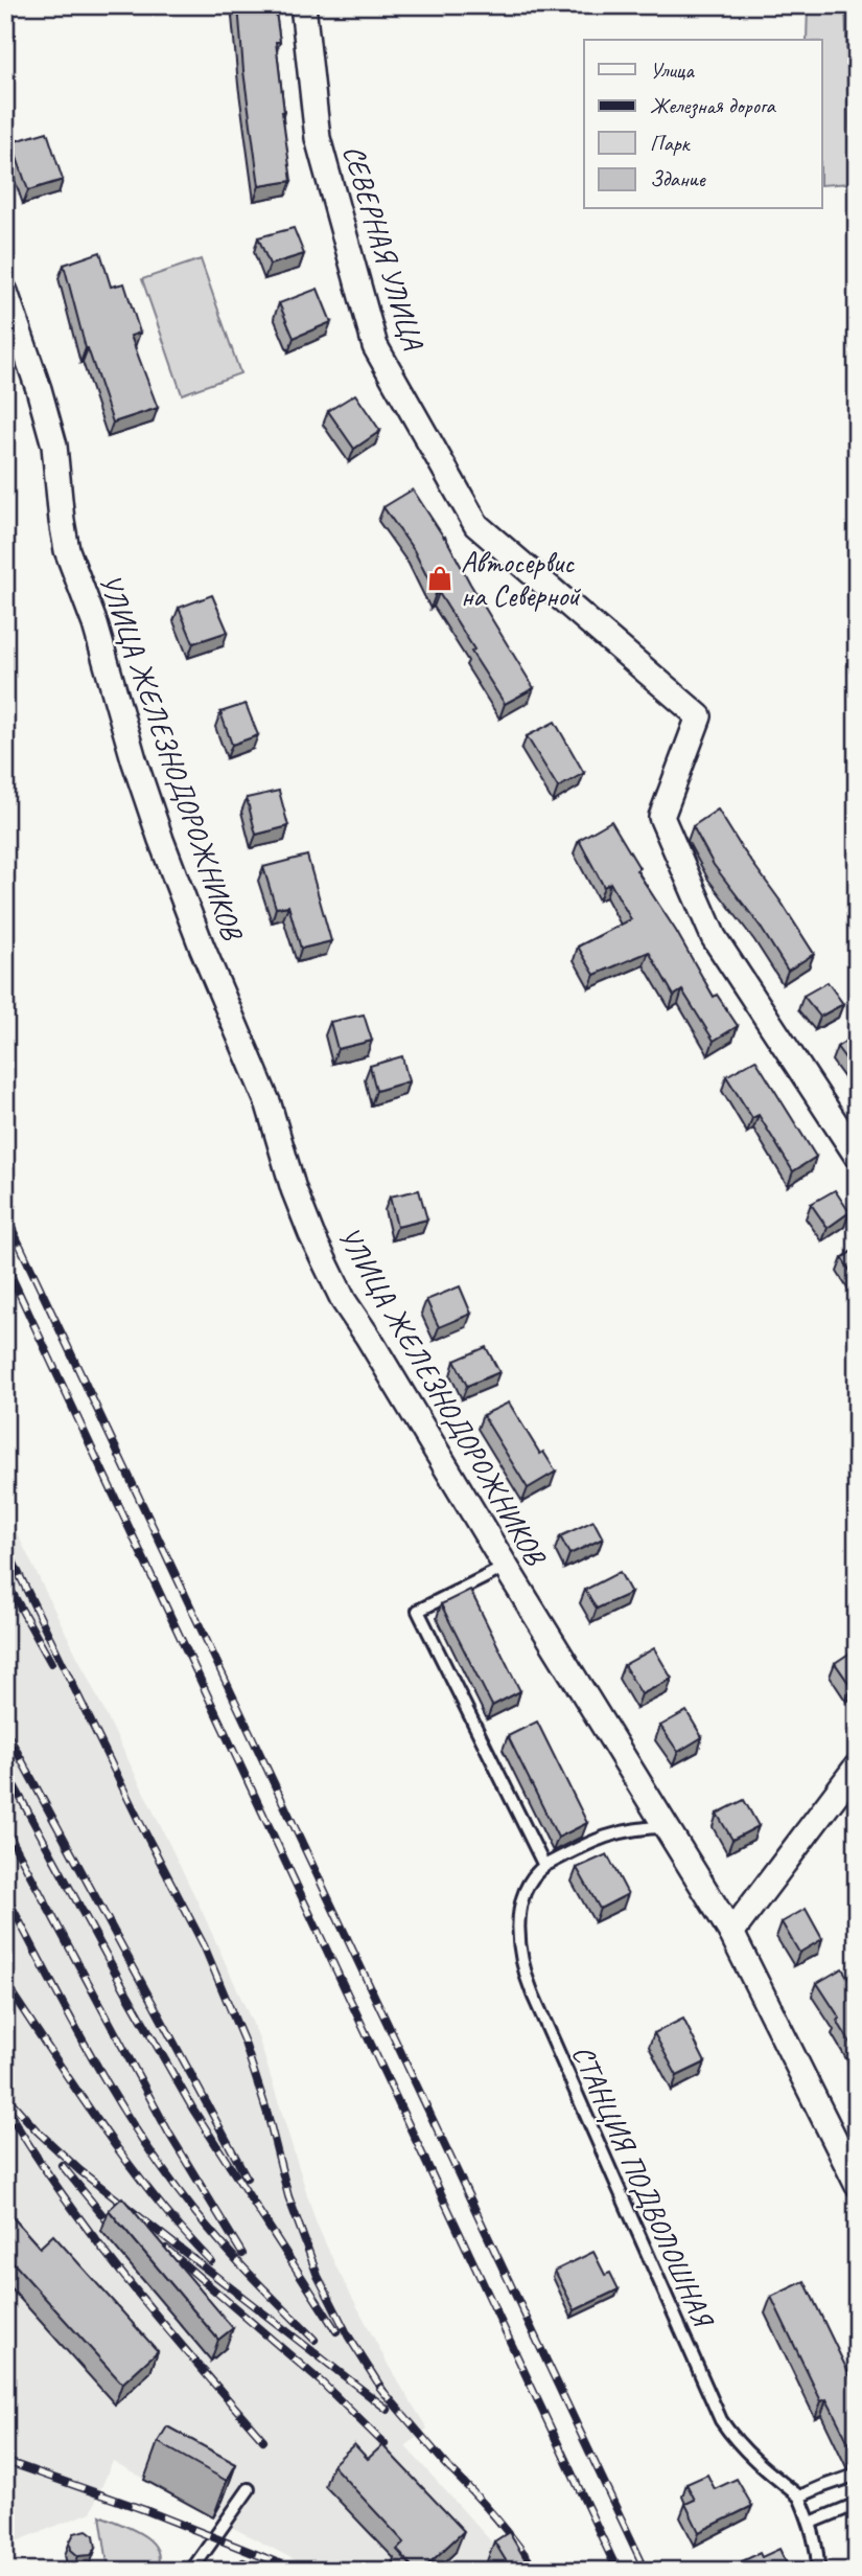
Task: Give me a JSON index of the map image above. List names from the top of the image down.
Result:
{
  "streets": {
    "street": ["СЕВЕРНАЯ УЛИЦА", "УЛИЦА ЖЕЛЕЗНОДОРОЖНИКОВ"],
    "lane": ["СТАНЦИЯ ПОДВОЛОШНАЯ"]
  },
  "places": {
    "shop": ["Автосервис на Северной"]
  },
  "legend": [
    "Улица",
    "Железная дорога",
    "Парк",
    "Здание"
  ]
}
